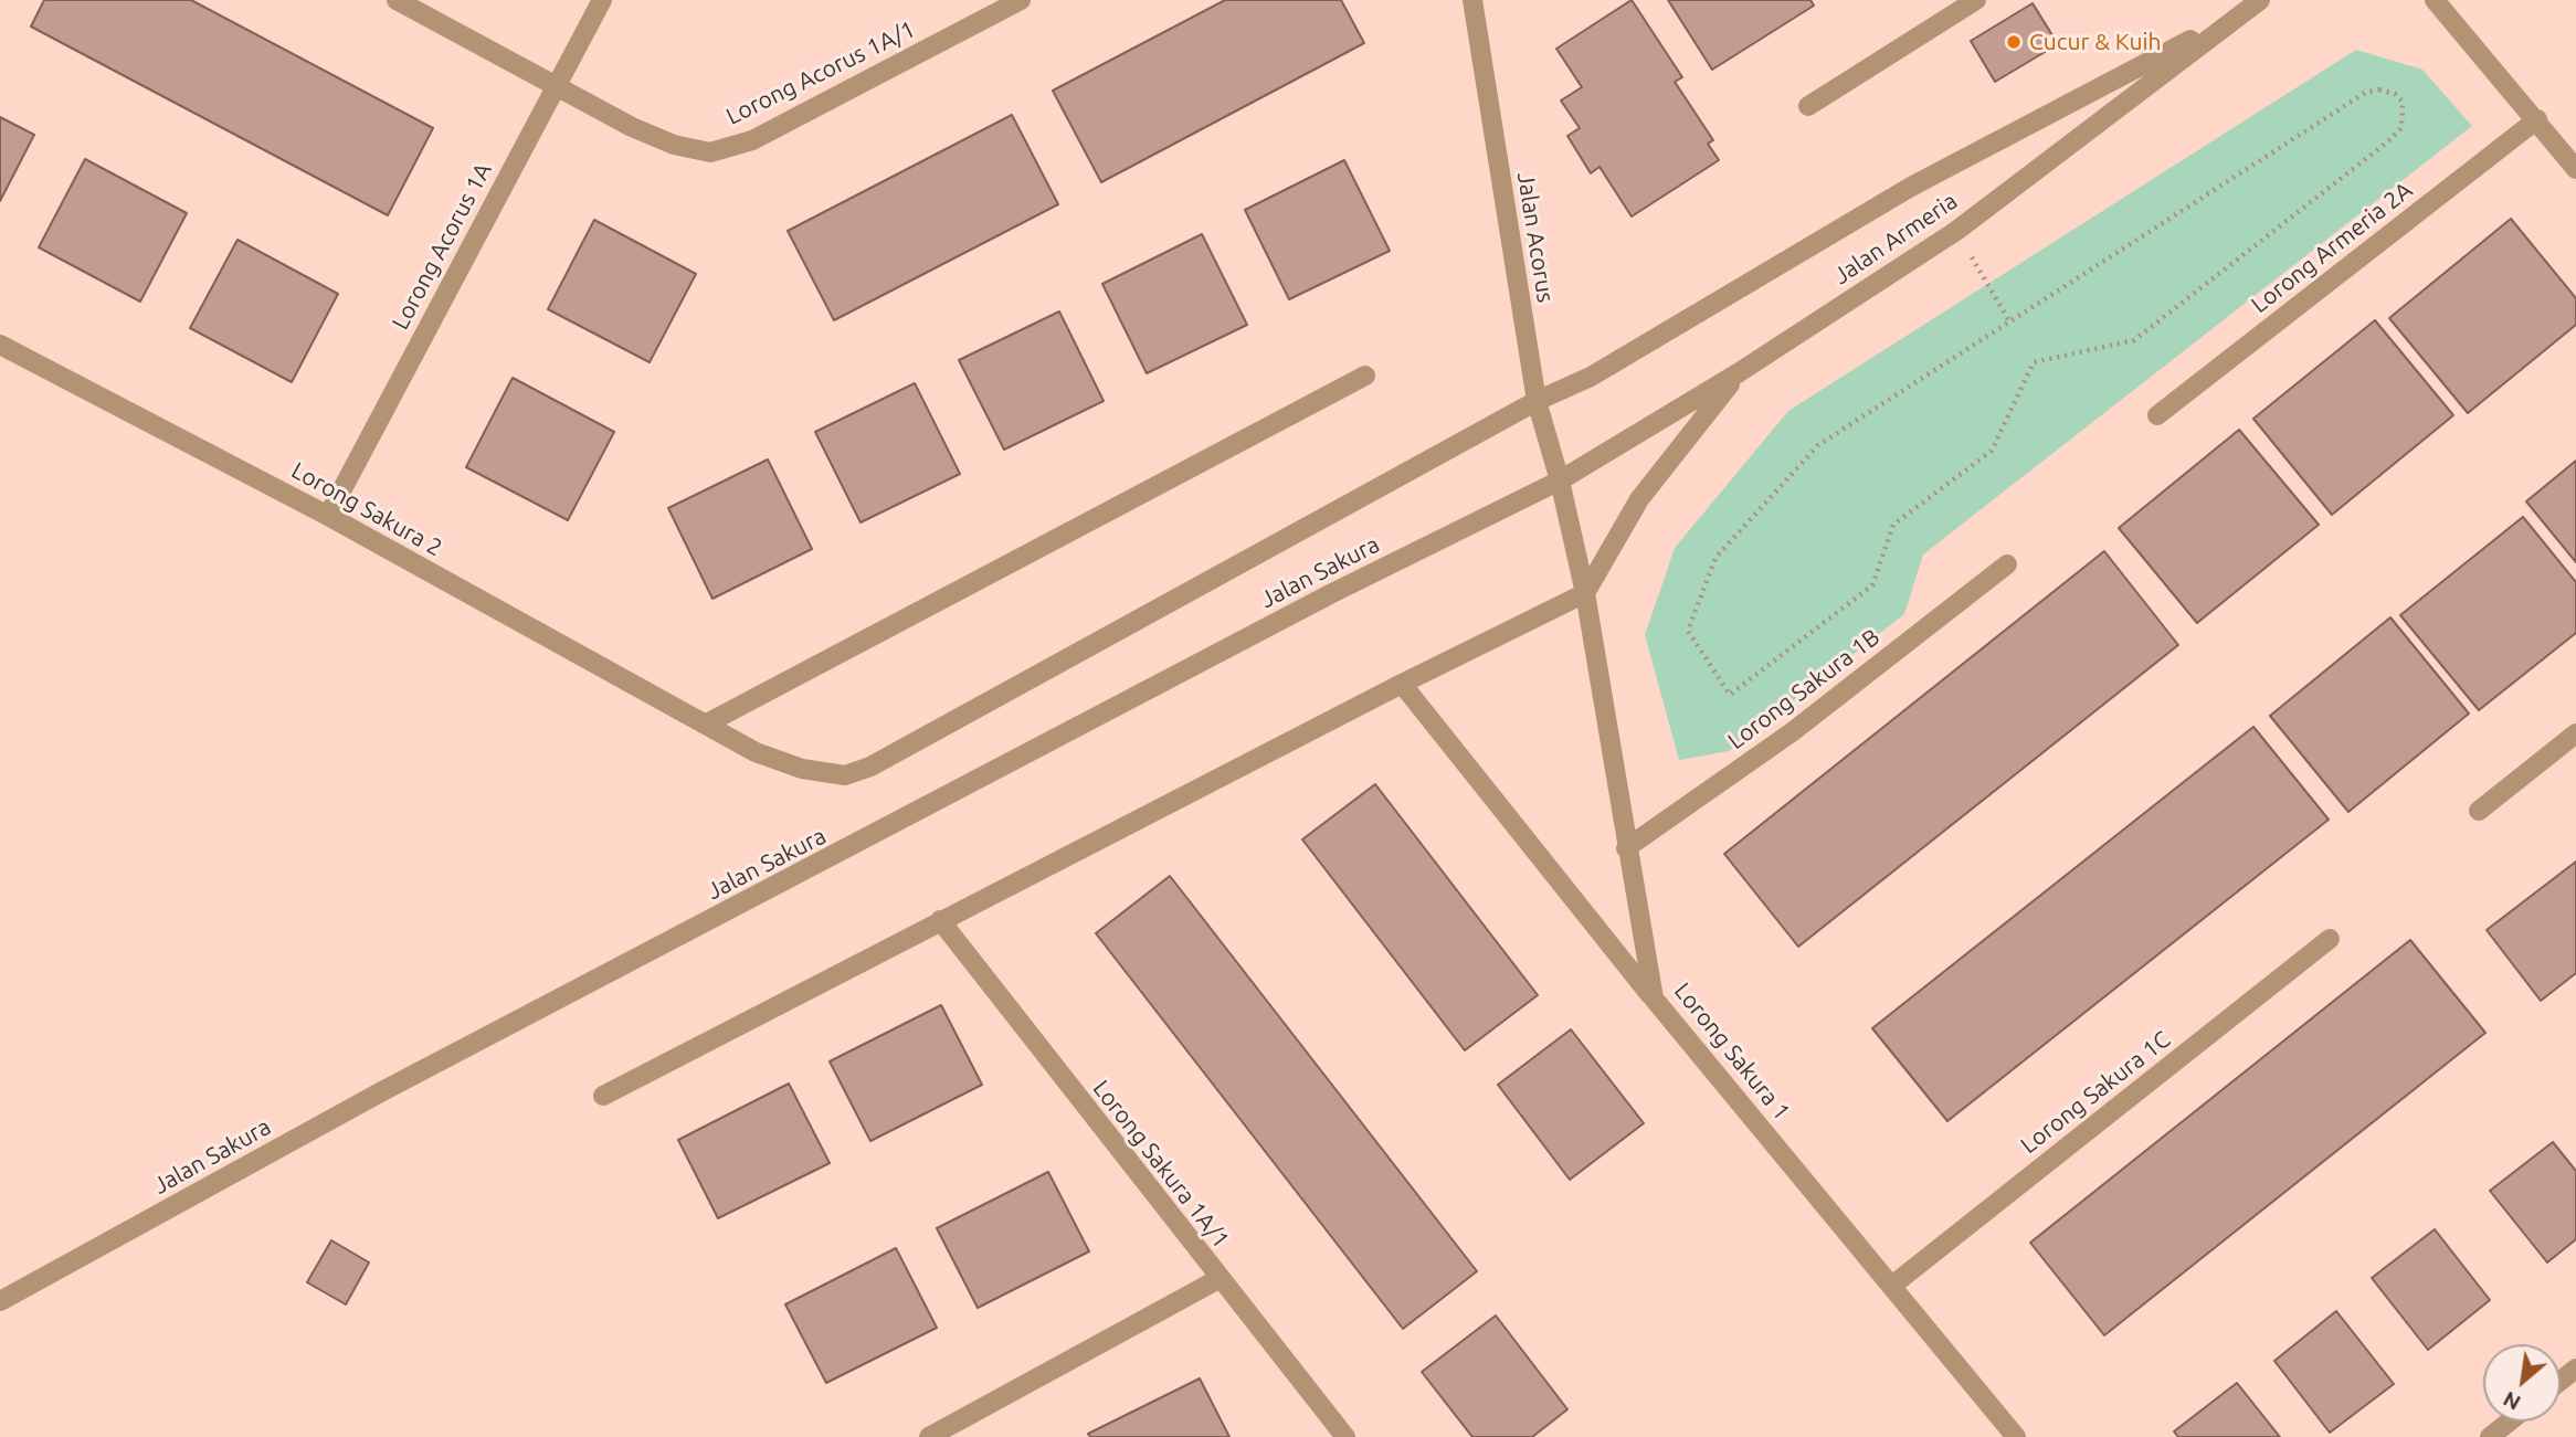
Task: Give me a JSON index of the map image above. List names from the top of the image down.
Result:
{
  "streets": {
    "street": [
      "Lorong Acorus 1A/1",
      "Jalan Acorus",
      "Jalan Armeria",
      "Lorong Acorus 1A",
      "Lorong Armeria 2A",
      "Lorong Sakura 2",
      "Jalan Sakura",
      "Lorong Sakura 1B",
      "Lorong Sakura 1",
      "Lorong Sakura 1C",
      "Lorong Sakura 1A/1"
    ]
  },
  "crossings": [
    ["Lorong Acorus 1A/1", "Lorong Acorus 1A"],
    ["Jalan Acorus", "Jalan Armeria"],
    ["Jalan Acorus", "Jalan Sakura"],
    ["Jalan Acorus", "Lorong Sakura 1"],
    ["Jalan Armeria", "Jalan Sakura"],
    ["Jalan Armeria", "Lorong Sakura 1"],
    ["Lorong Acorus 1A", "Lorong Sakura 2"],
    ["Lorong Sakura 2", "Jalan Sakura"],
    ["Jalan Sakura", "Lorong Sakura 1"],
    ["Lorong Sakura 1B", "Lorong Sakura 1"],
    ["Lorong Sakura 1", "Lorong Sakura 1C"]
  ],
  "places": ["Cucur & Kuih"],
  "north": "bottom left"
}
